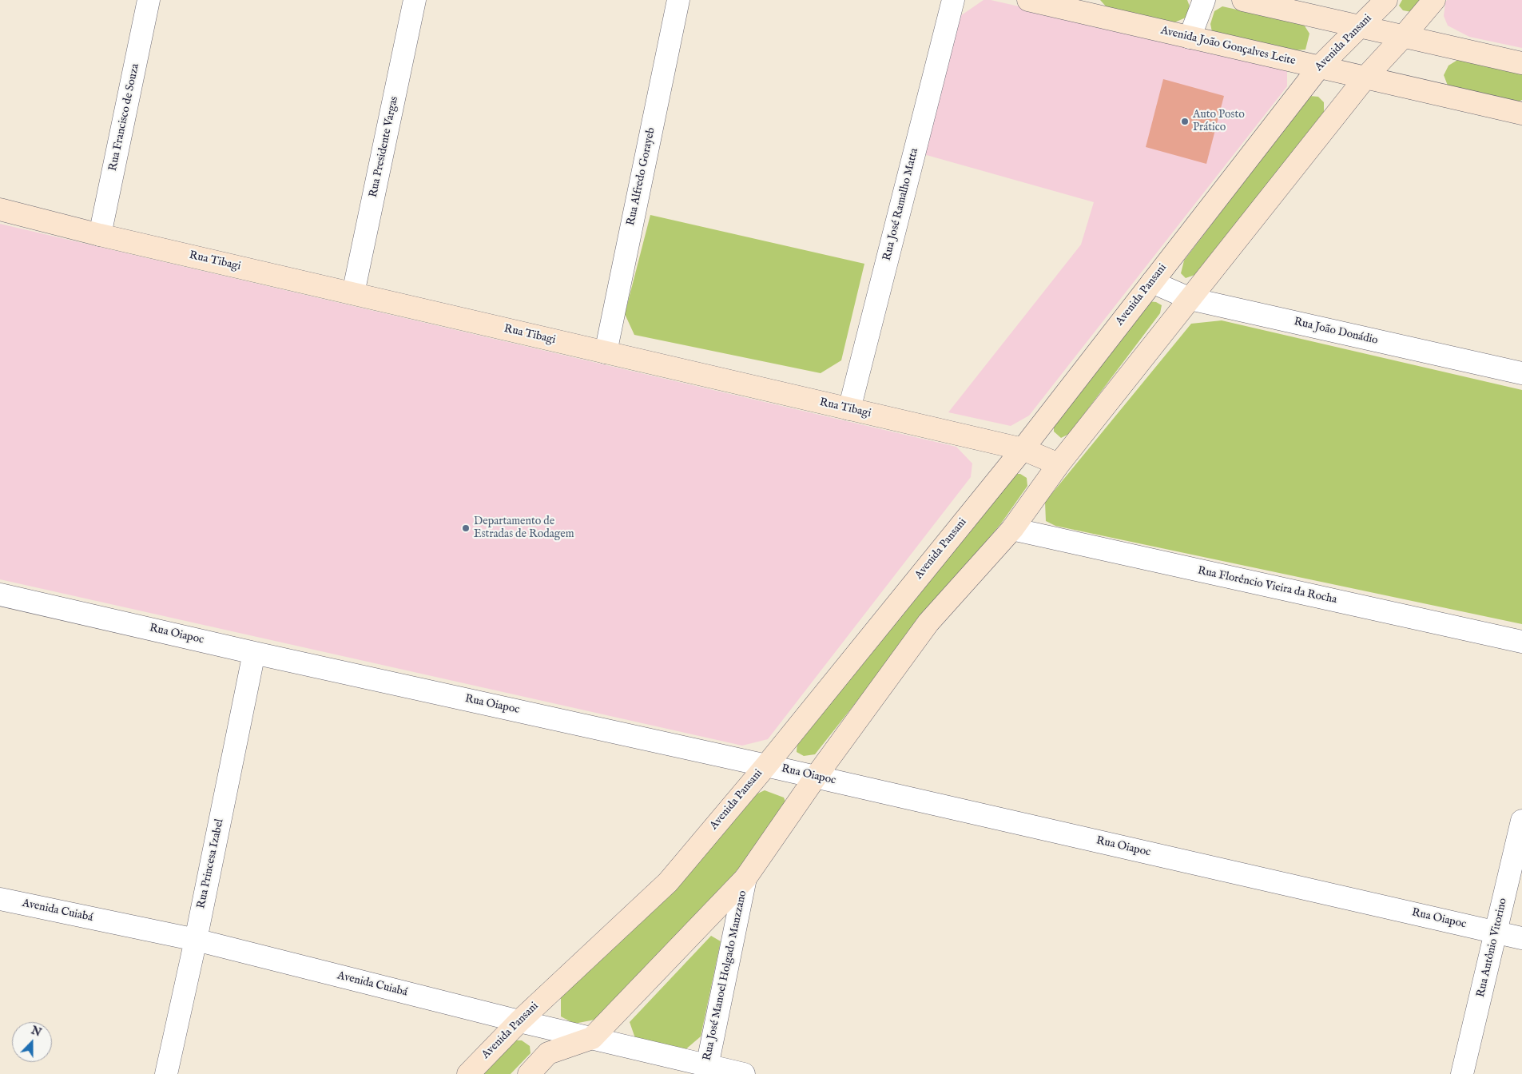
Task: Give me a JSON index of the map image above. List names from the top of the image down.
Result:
{
  "streets": {
    "main road": ["Avenida Pansani", "Avenida João Gonçalves Leite", "Rua Tibagi"],
    "street": [
      "Rua Francisco de Souza",
      "Rua Presidente Vargas",
      "Rua Alfredo Gorayeb",
      "Rua José Ramalho Matta",
      "Rua João Donádio",
      "Rua Florêncio Vieira da Rocha",
      "Rua Oiapoc",
      "Rua Princesa Izabel",
      "Avenida Cuiabá",
      "Rua Antônio Vitorino",
      "Rua José Manoel Holgado Manzzano"
    ]
  },
  "crossings": [
    ["Avenida Pansani", "Avenida João Gonçalves Leite"],
    ["Avenida Pansani", "Rua Tibagi"],
    ["Avenida Pansani", "Rua João Donádio"],
    ["Avenida Pansani", "Rua Oiapoc"],
    ["Avenida Pansani", "Avenida Cuiabá"],
    ["Rua Francisco de Souza", "Rua Tibagi"],
    ["Rua Presidente Vargas", "Rua Tibagi"],
    ["Rua Alfredo Gorayeb", "Rua Tibagi"],
    ["Rua José Ramalho Matta", "Rua Tibagi"],
    ["Rua Oiapoc", "Rua Princesa Izabel"],
    ["Rua Oiapoc", "Rua Antônio Vitorino"],
    ["Rua Princesa Izabel", "Avenida Cuiabá"],
    ["Avenida Cuiabá", "Rua José Manoel Holgado Manzzano"]
  ],
  "places": ["Auto Posto Prático", "Departamento de Estradas de Rodagem"],
  "north": "top"
}
